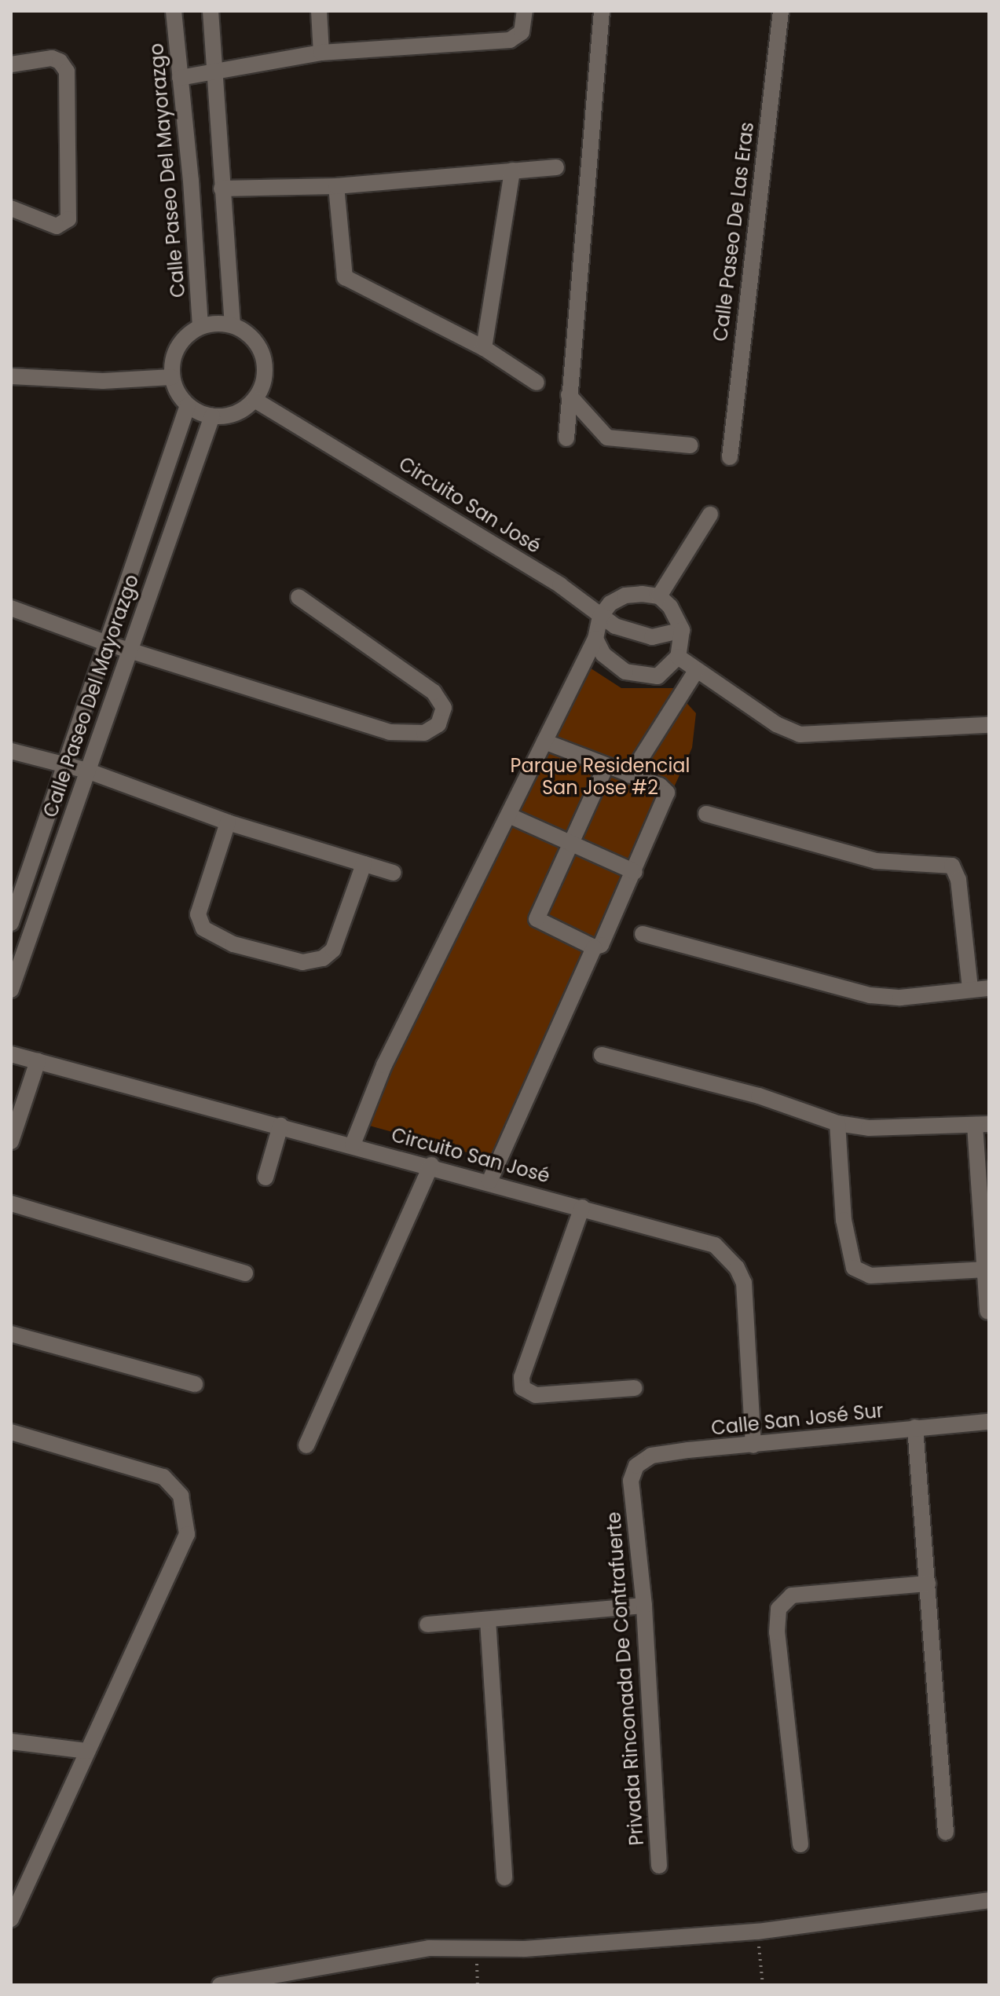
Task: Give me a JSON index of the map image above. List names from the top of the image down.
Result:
{
  "streets": {
    "street": [
      "Calle Paseo Del Mayorazgo",
      "Calle Paseo De Las Eras",
      "Circuito San José",
      "Calle San José Sur",
      "Privada Rinconada De Contrafuerte"
    ]
  },
  "crossings": [
    ["Calle Paseo Del Mayorazgo", "Circuito San José"],
    ["Circuito San José", "Calle San José Sur"],
    ["Calle San José Sur", "Privada Rinconada De Contrafuerte"]
  ],
  "parks": ["Parque Residencial San Jose #2"]
}
